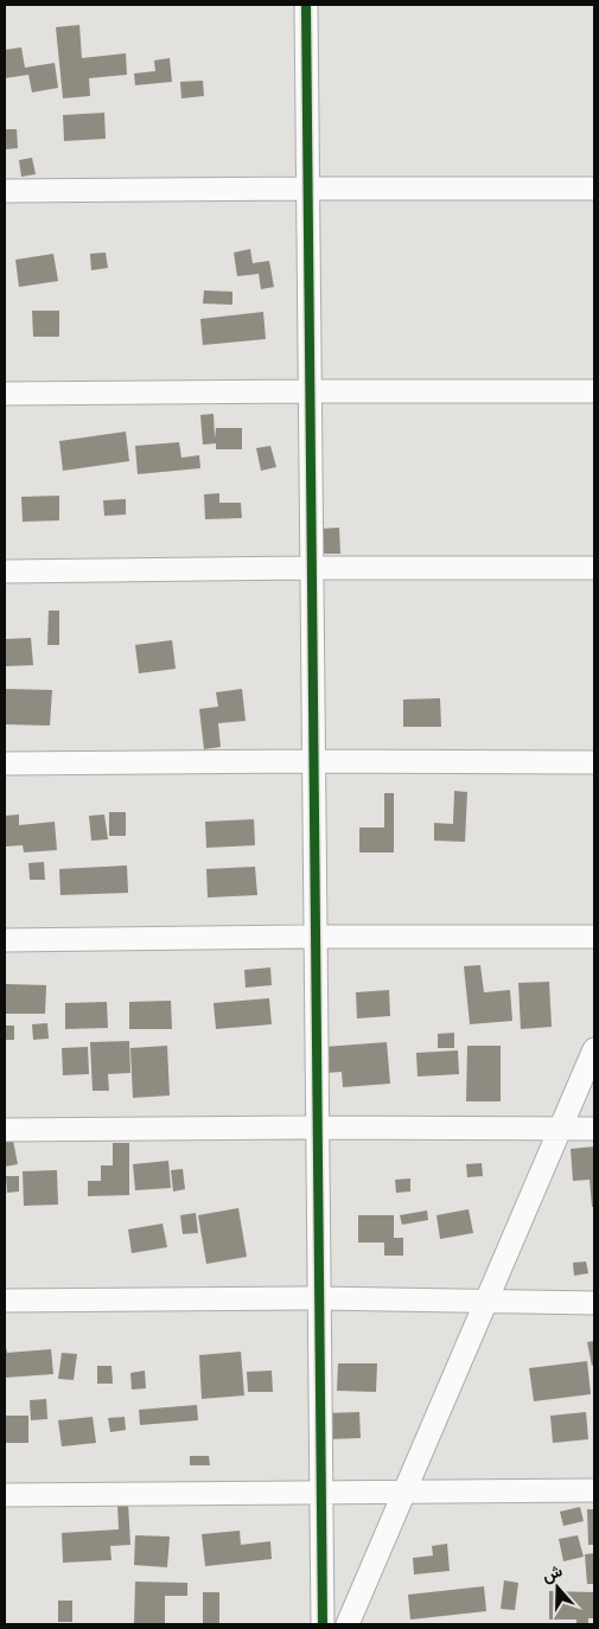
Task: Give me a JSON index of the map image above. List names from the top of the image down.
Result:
{
  "north": "top"
}
